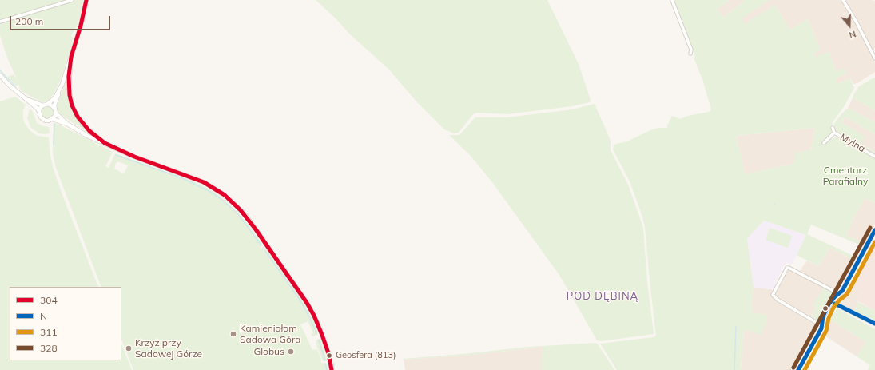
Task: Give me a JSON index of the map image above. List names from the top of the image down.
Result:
{
  "streets": {
    "street": ["Mylna"]
  },
  "districts": ["POD DĘBINĄ"],
  "parks": ["Cmentarz Parafialny"],
  "places": [
    "Kamieniołom Sadowa Góra",
    "Krzyż przy Sadowej Górze",
    "Globus",
    "Geosfera (813)"
  ],
  "lines": [
    "transit line 304",
    "transit line 328",
    "transit line N",
    "transit line 311"
  ],
  "legend": [
    "304",
    "N",
    "311",
    "328"
  ],
  "scale_bar": "200 m",
  "north": "bottom"
}
